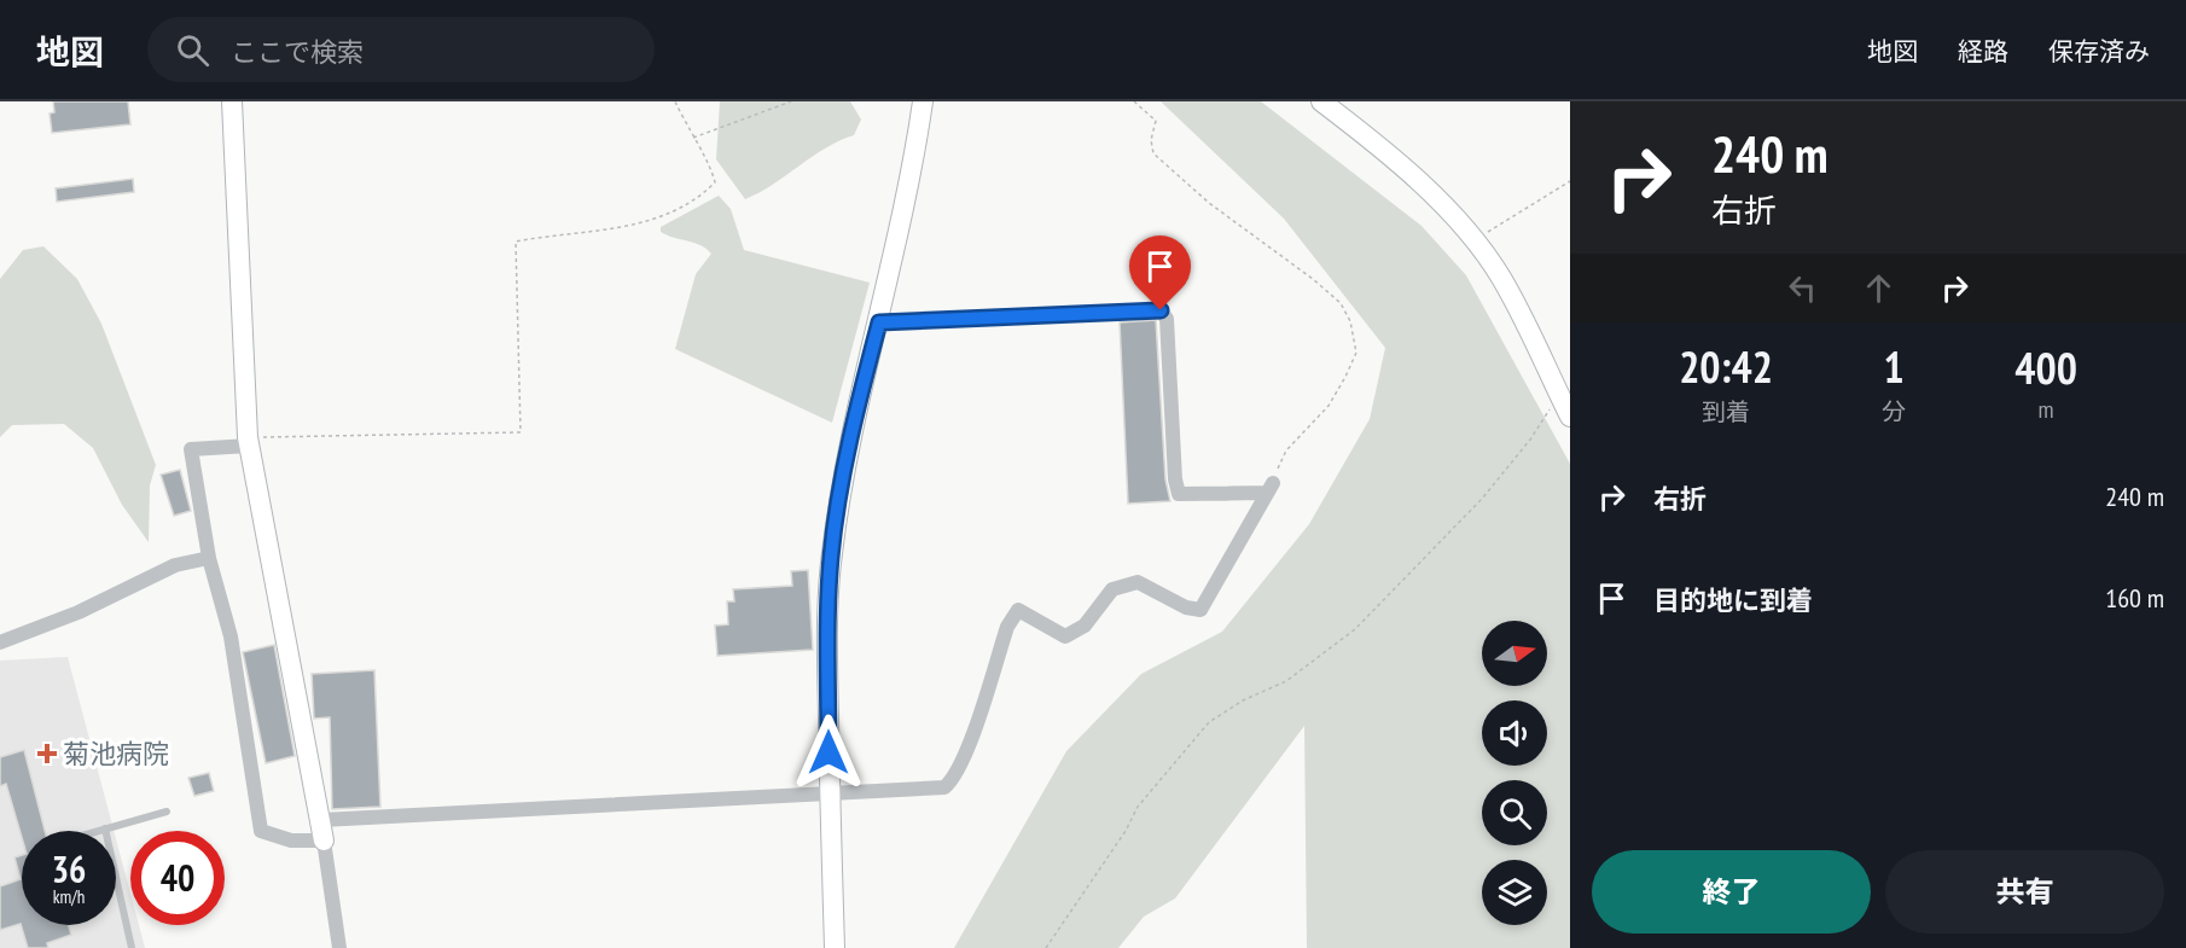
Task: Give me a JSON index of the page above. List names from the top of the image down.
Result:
{
  "places": {
    "health": ["菊池病院"]
  },
  "north": "right",
  "page": {
    "header": "地図",
    "search": "ここで検索",
    "nav": ["地図", "経路", "保存済み"],
    "turn": ["240 m", "右折"],
    "eta": [
      "20:42",
      "到着",
      "1",
      "分",
      "400",
      "m"
    ],
    "list": [
      {
        "name": "右折",
        "value": "240 m"
      },
      {
        "name": "目的地に到着",
        "value": "160 m"
      }
    ],
    "speed": "36 km/h",
    "limit": "40",
    "buttons": ["終了", "共有"]
  }
}
